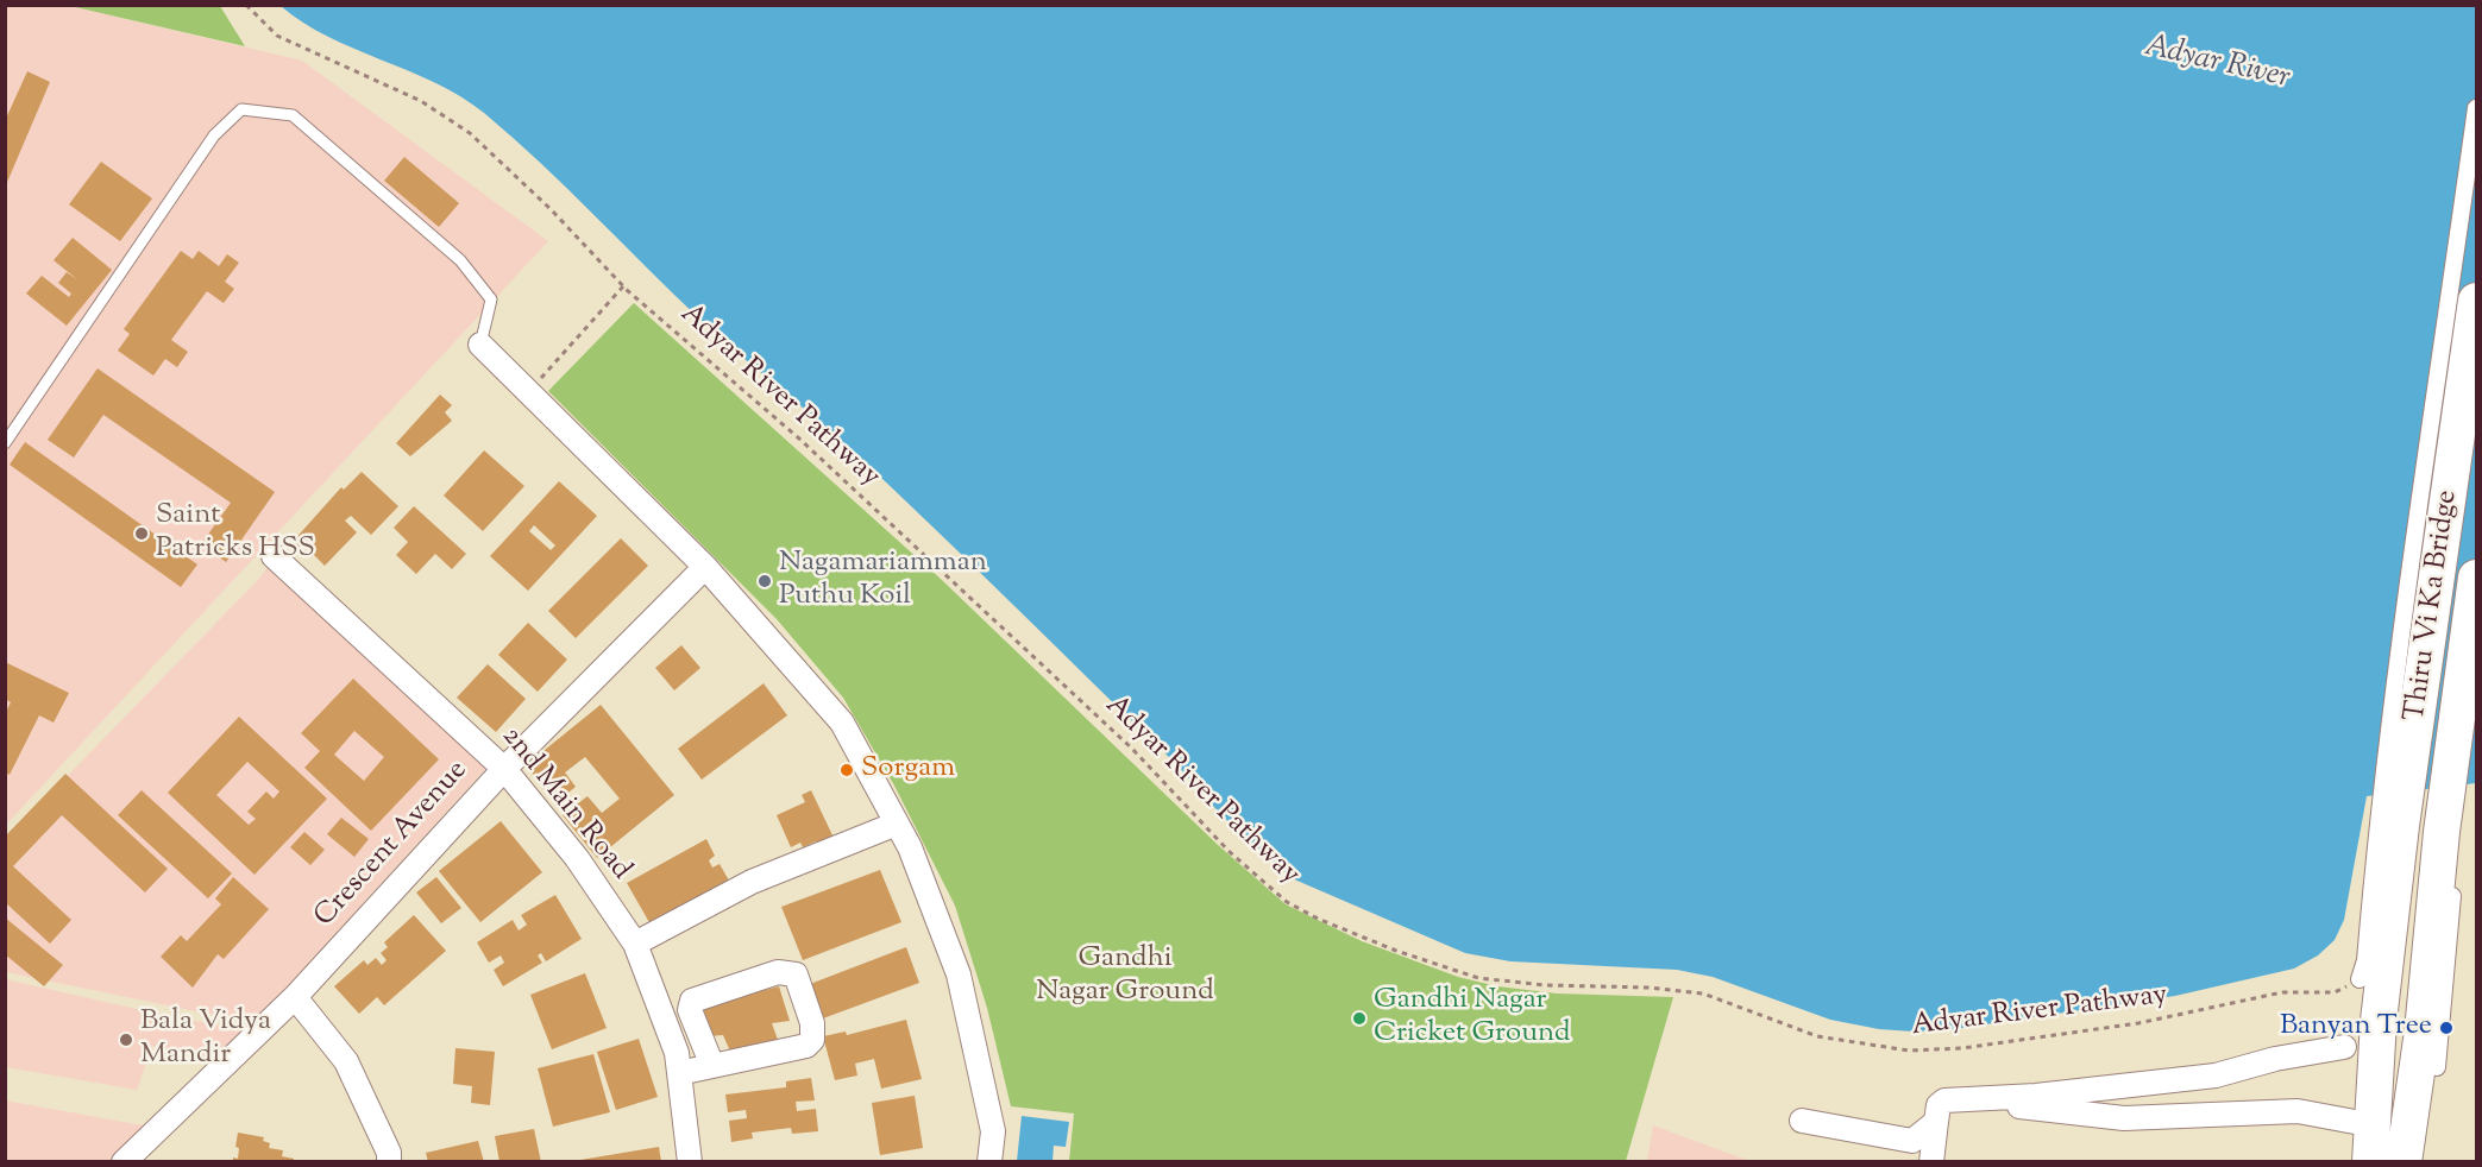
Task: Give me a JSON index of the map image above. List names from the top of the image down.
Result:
{
  "streets": {
    "main road": ["Thiru Vi Ka Bridge"],
    "street": ["2nd Main Road", "Crescent Avenue"],
    "path": ["Adyar River Pathway"]
  },
  "crossings": [
    ["2nd Main Road", "Crescent Avenue"]
  ],
  "water": ["Adyar River"],
  "parks": ["Gandhi Nagar Ground"],
  "places": [
    "Saint Patricks HSS",
    "Nagamariamman Puthu Koil",
    "Sorgam",
    "Gandhi Nagar Cricket Ground",
    "Banyan Tree",
    "Bala Vidya Mandir"
  ]
}
